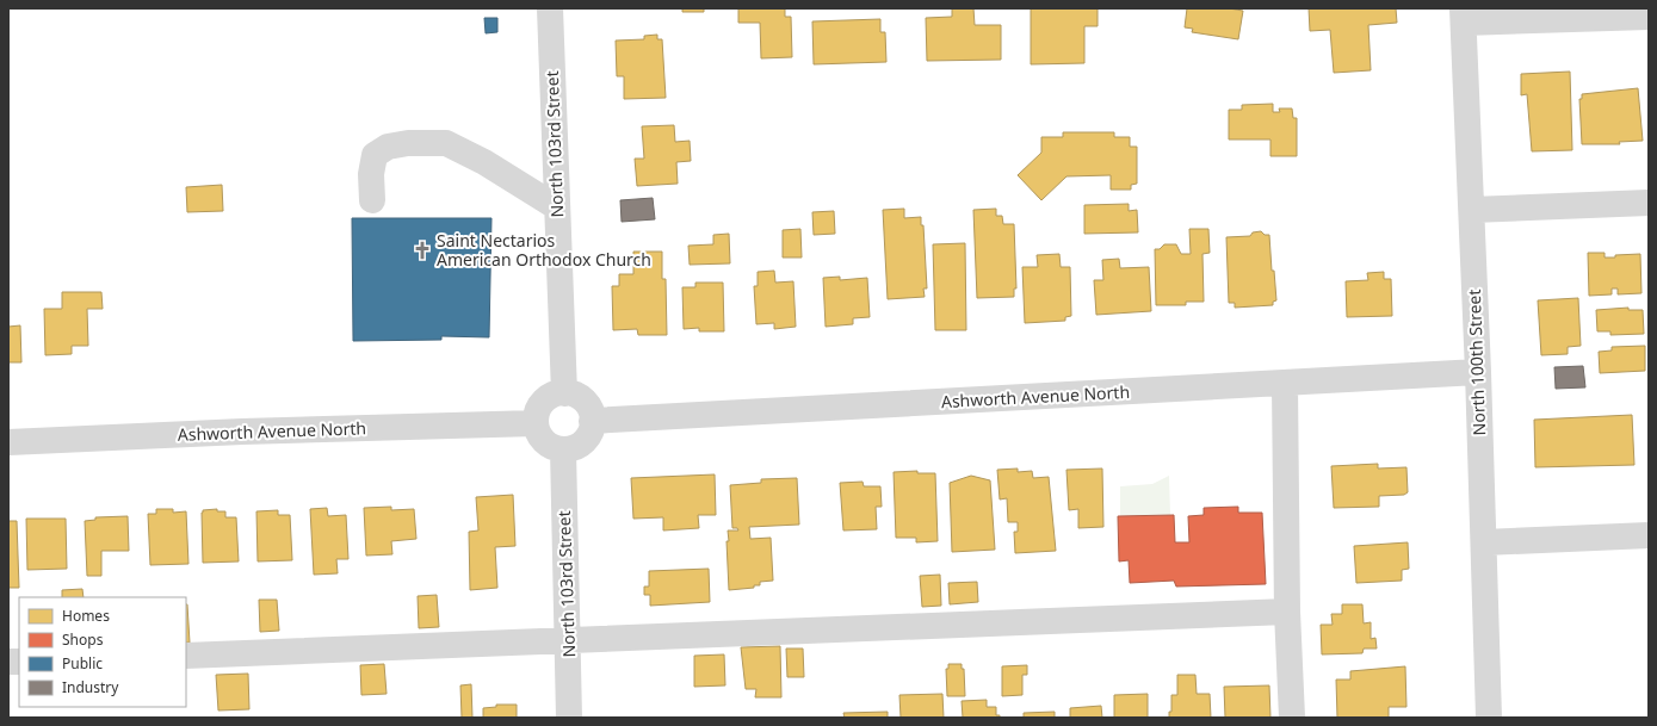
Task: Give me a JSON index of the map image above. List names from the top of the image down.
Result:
{
  "streets": {
    "street": ["North 103rd Street", "North 100th Street", "Ashworth Avenue North"]
  },
  "crossings": [
    ["North 103rd Street", "Ashworth Avenue North"],
    ["North 100th Street", "Ashworth Avenue North"]
  ],
  "places": {
    "church": ["Saint Nectarios American Orthodox Church"]
  },
  "legend": [
    "Homes",
    "Shops",
    "Public",
    "Industry"
  ]
}
